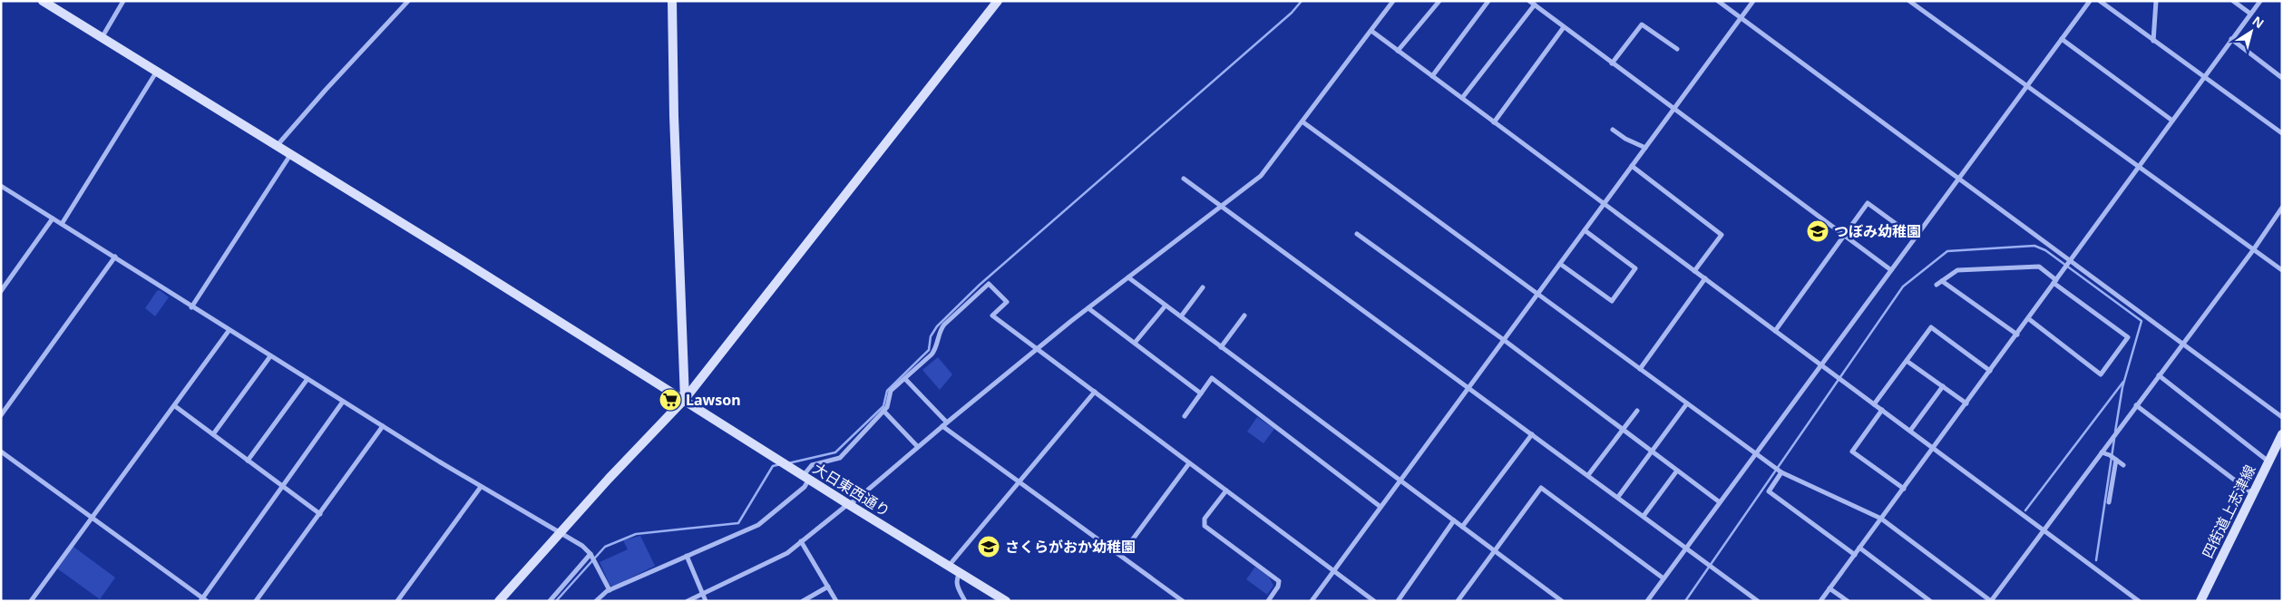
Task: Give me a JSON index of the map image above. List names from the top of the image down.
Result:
{
  "streets": {
    "street": ["大日東西通り", "四街道上志津線"]
  },
  "places": {
    "school or university": ["つぼみ幼稚園", "さくらがおか幼稚園"],
    "supermarket": ["Lawson"]
  },
  "north": "top right"
}
